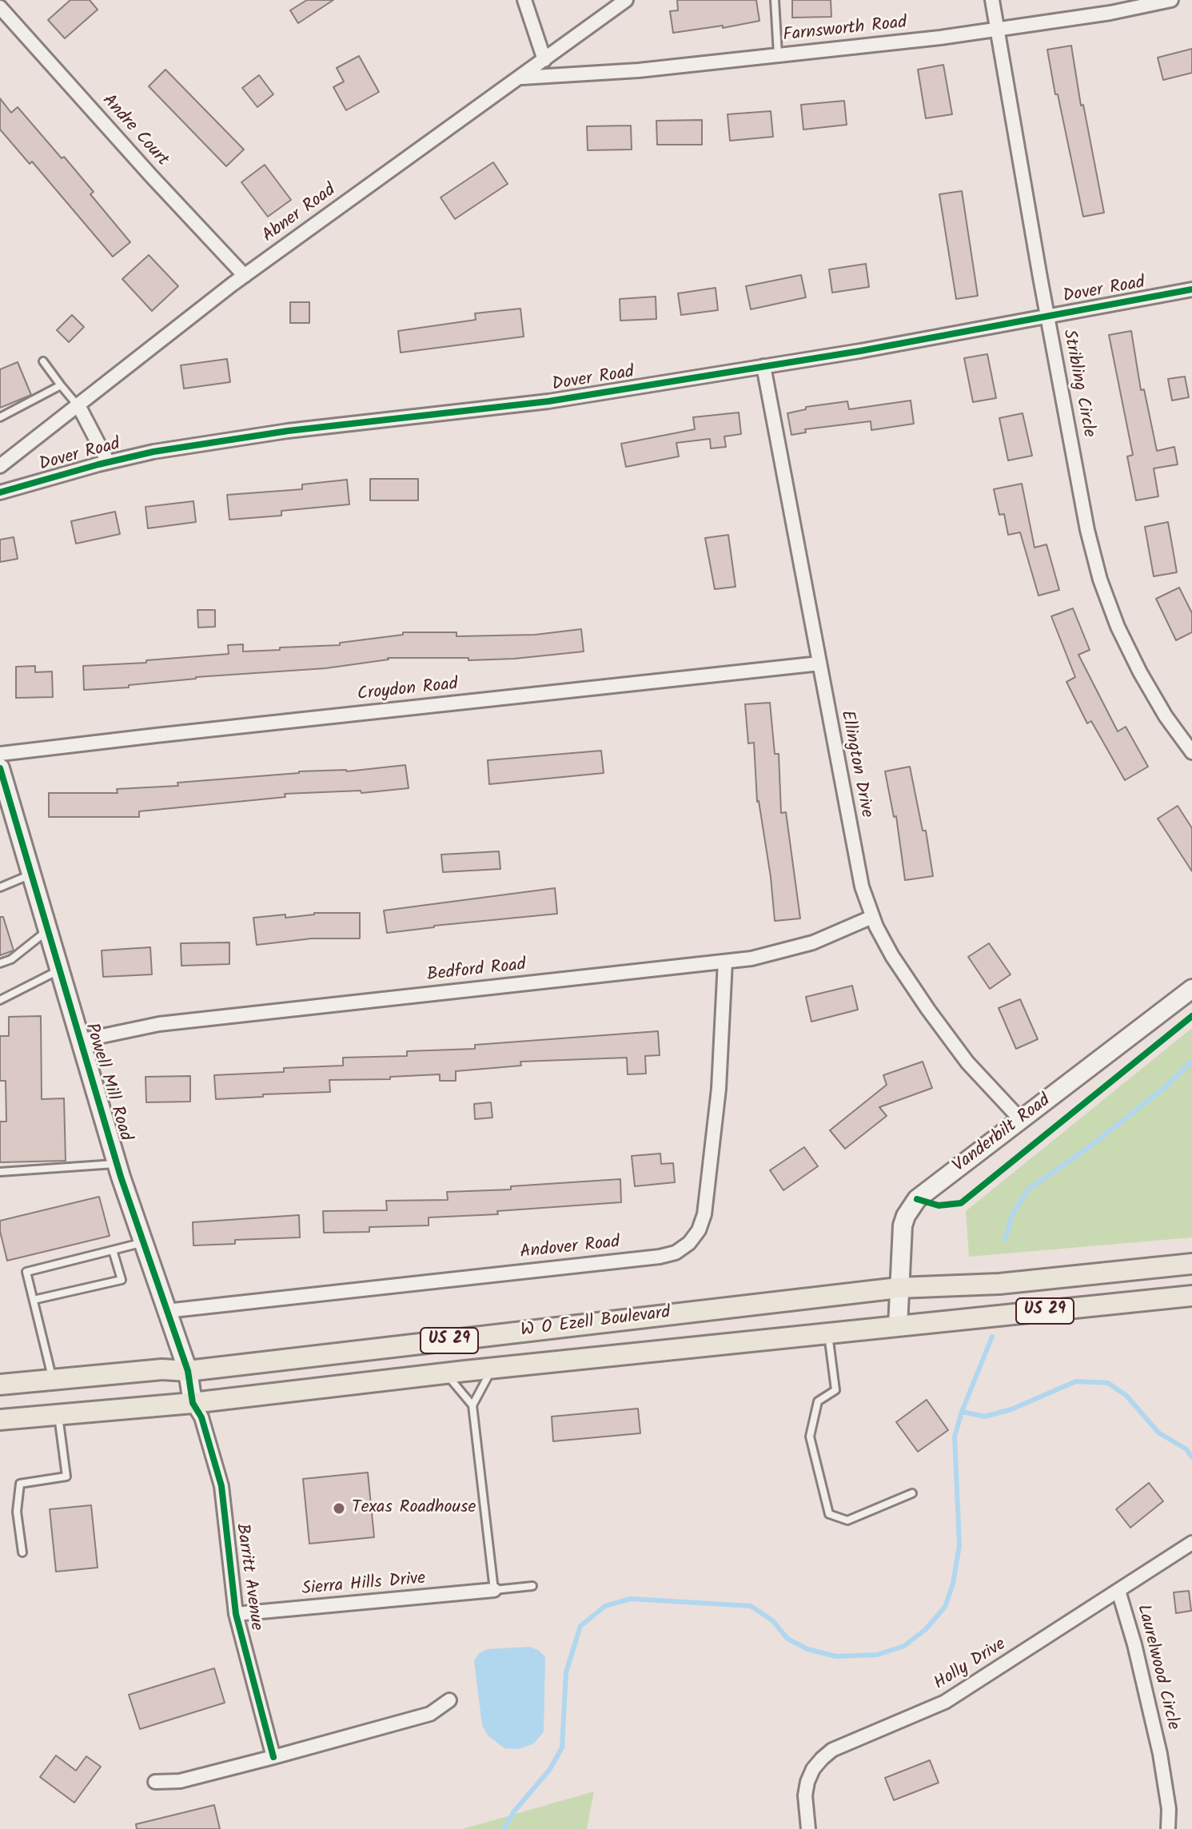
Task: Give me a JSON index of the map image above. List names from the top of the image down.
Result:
{
  "streets": {
    "main road": ["US 29", "W O Ezell Boulevard"],
    "street": [
      "Farnsworth Road",
      "Andre Court",
      "Abner Road",
      "Dover Road",
      "Stribling Circle",
      "Croydon Road",
      "Ellington Drive",
      "Bedford Road",
      "Powell Mill Road",
      "Vanderbilt Road",
      "Andover Road",
      "Barritt Avenue",
      "Sierra Hills Drive",
      "Holly Drive",
      "Laurelwood Circle"
    ]
  },
  "crossings": [
    ["Farnsworth Road", "Abner Road"],
    ["Farnsworth Road", "Stribling Circle"],
    ["Andre Court", "Abner Road"],
    ["Abner Road", "Dover Road"],
    ["Dover Road", "Stribling Circle"],
    ["Dover Road", "Ellington Drive"],
    ["Croydon Road", "Ellington Drive"],
    ["Ellington Drive", "Bedford Road"],
    ["Ellington Drive", "Vanderbilt Road"],
    ["Bedford Road", "Powell Mill Road"],
    ["Bedford Road", "Andover Road"],
    ["Powell Mill Road", "Andover Road"],
    ["Powell Mill Road", "W O Ezell Boulevard"],
    ["Powell Mill Road", "Barritt Avenue"],
    ["Vanderbilt Road", "W O Ezell Boulevard"],
    ["W O Ezell Boulevard", "Barritt Avenue"],
    ["Barritt Avenue", "Sierra Hills Drive"],
    ["Holly Drive", "Laurelwood Circle"]
  ],
  "places": ["Texas Roadhouse"]
}
